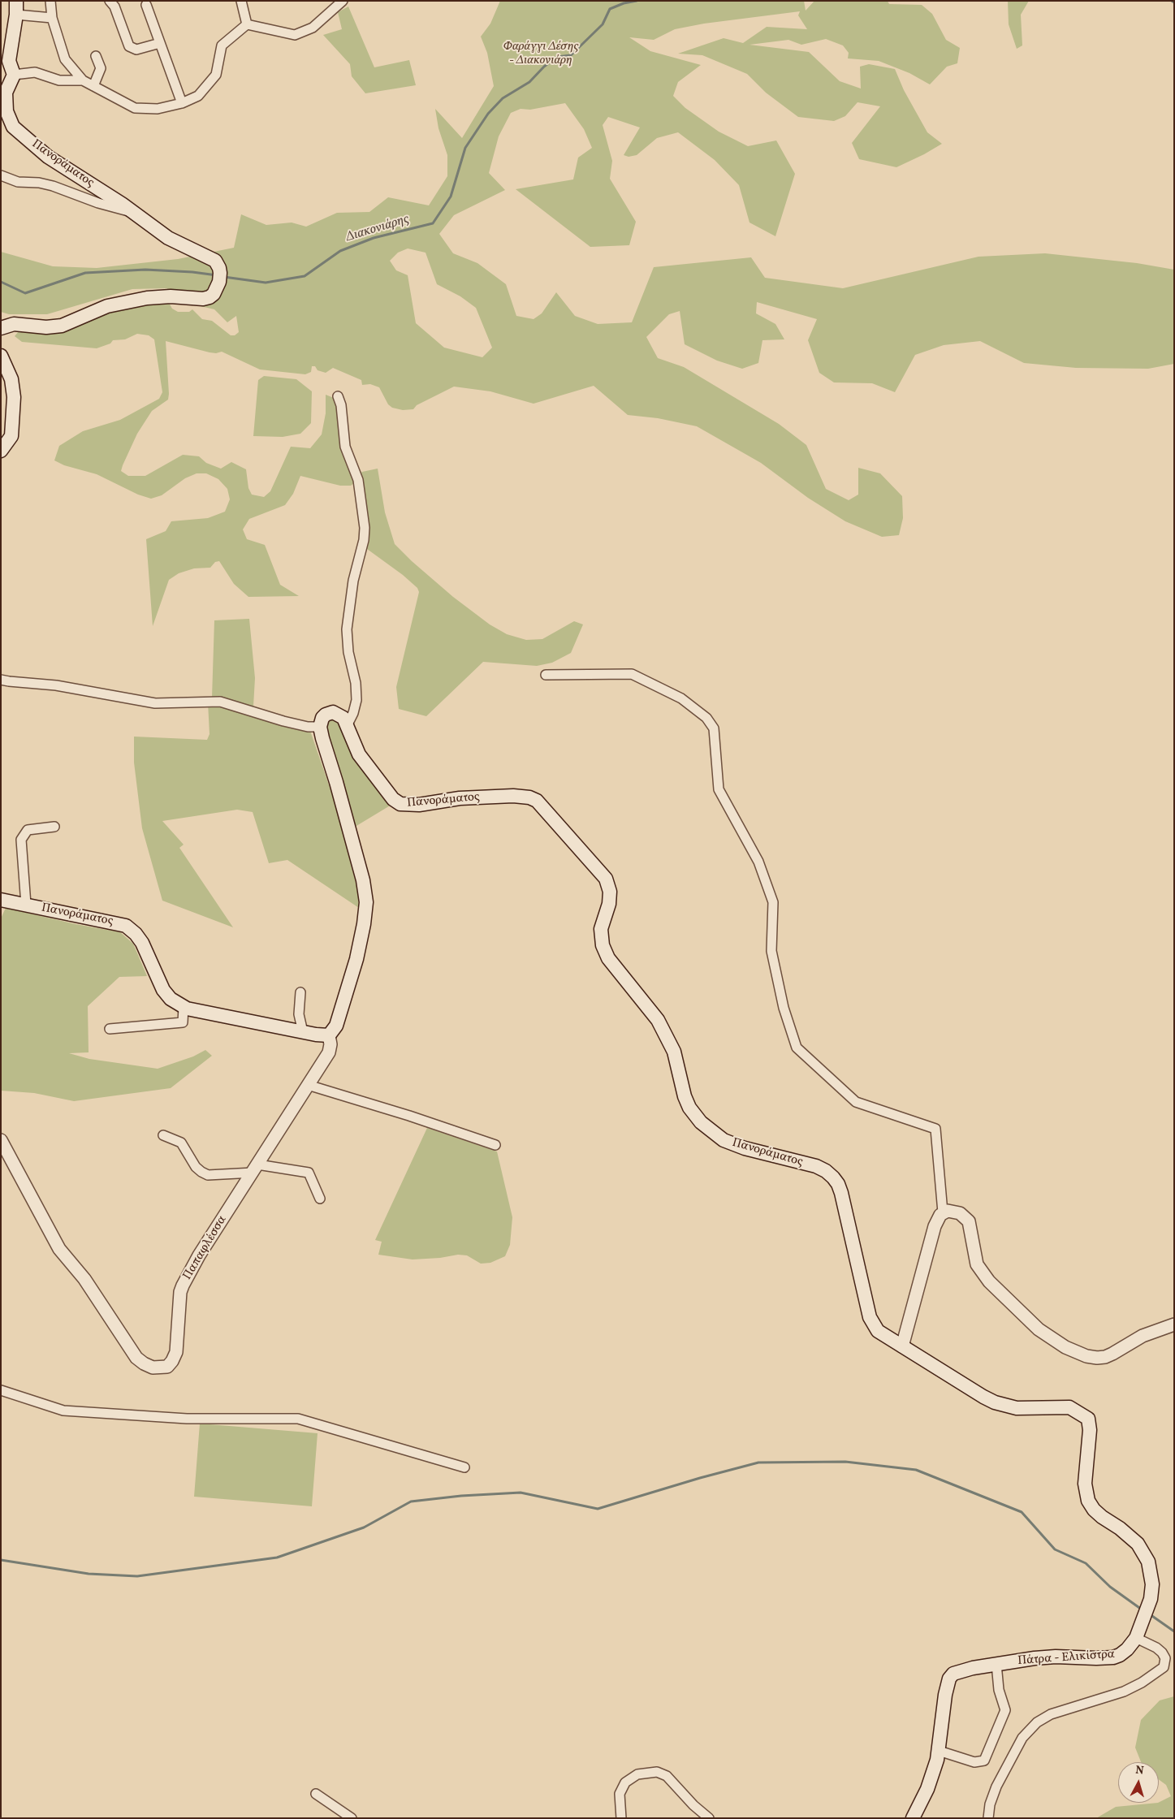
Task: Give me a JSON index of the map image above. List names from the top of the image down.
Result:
{
  "streets": {
    "main road": ["Πανοράματος", "Πάτρα - Ελικίστρα"],
    "street": ["Παπαφλέσσα"]
  },
  "crossings": [
    ["Πανοράματος", "Παπαφλέσσα"],
    ["Πανοράματος", "Πάτρα - Ελικίστρα"]
  ],
  "water": ["Διακονιάρης"],
  "parks": ["Φαράγγι Δέσης - Διακονιάρη"],
  "north": "top"
}
